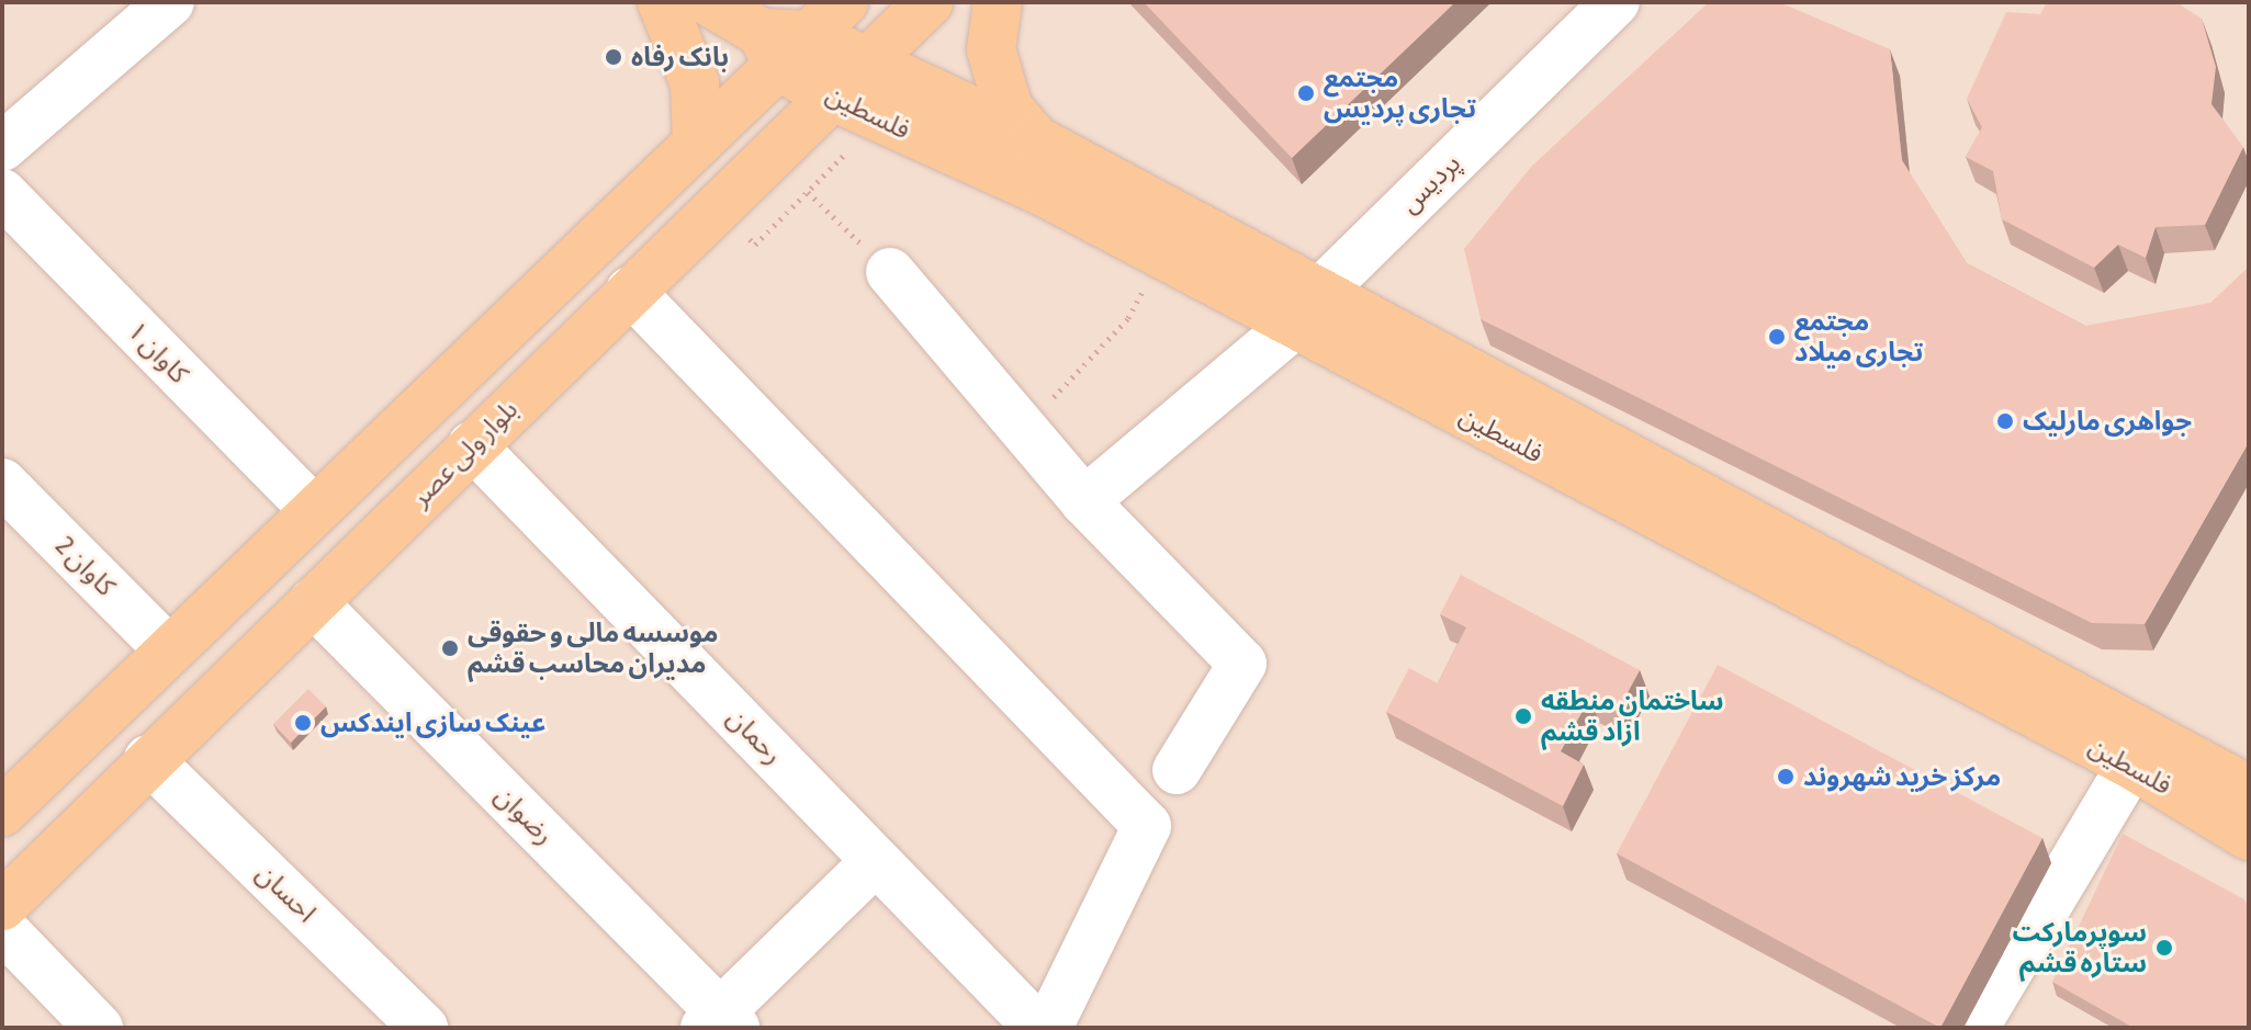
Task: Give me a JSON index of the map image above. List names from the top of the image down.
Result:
{
  "streets": {
    "main road": ["فلسطین", "بلوار ولی عصر"],
    "street": [
      "پردیس",
      "کاوان ۱",
      "کاوان 2",
      "رحمان",
      "رضوان",
      "احسان"
    ]
  },
  "crossings": [
    ["فلسطین", "پردیس"],
    ["فلسطین", "بلوار ولی عصر"],
    ["بلوار ولی عصر", "رحمان"],
    ["بلوار ولی عصر", "رضوان"],
    ["بلوار ولی عصر", "احسان"]
  ],
  "places": [
    "بانک رفاه",
    "مجتمع تجاری پردیس",
    "مجتمع تجاری میلاد",
    "جواهری مارلیک",
    "موسسه مالی و حقوقی مدیران محاسب قشم",
    "ساختمان منطقه ازاد قشم",
    "عینک سازی ایندکس",
    "مرکز خرید شهروند",
    "سوپرمارکت ستاره قشم"
  ]
}
